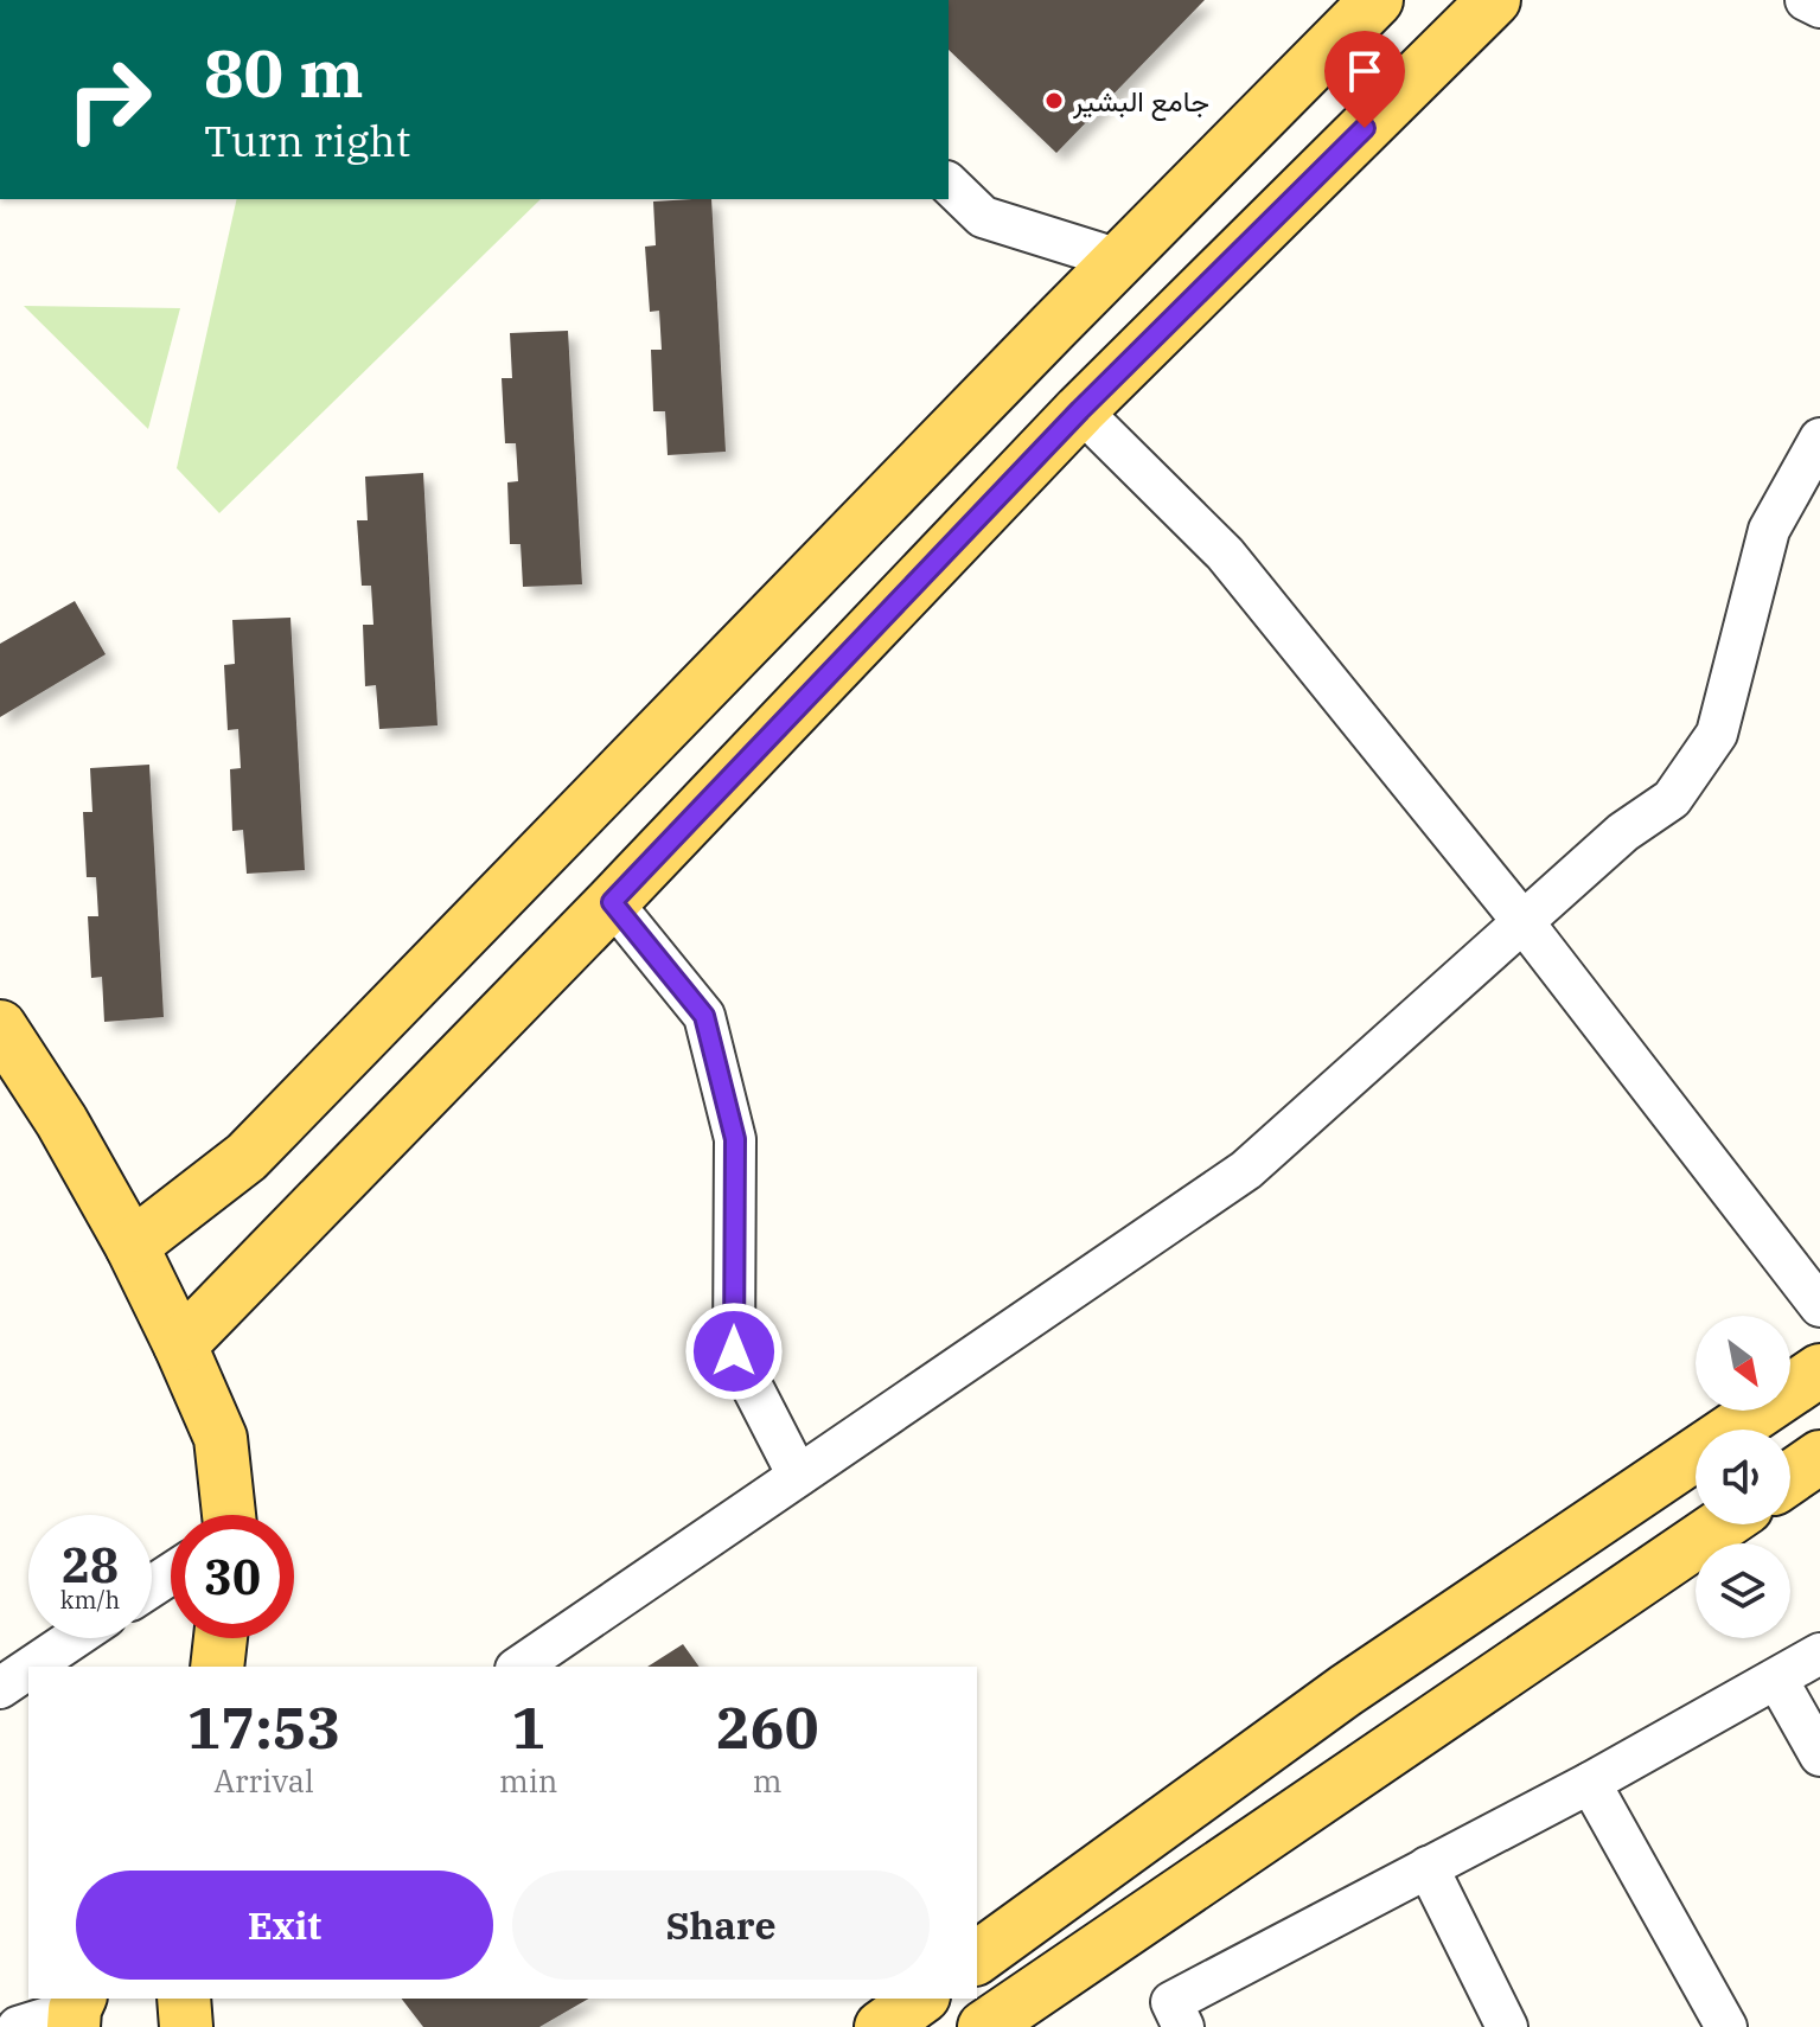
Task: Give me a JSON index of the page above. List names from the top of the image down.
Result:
{
  "places": ["جامع البشير"],
  "north": "bottom right",
  "page": {
    "turn": ["80 m", "Turn right"],
    "speed": "28 km/h",
    "limit": "30",
    "eta": [
      "17:53",
      "Arrival",
      "1",
      "min",
      "260",
      "m"
    ],
    "buttons": ["Exit", "Share"]
  }
}
